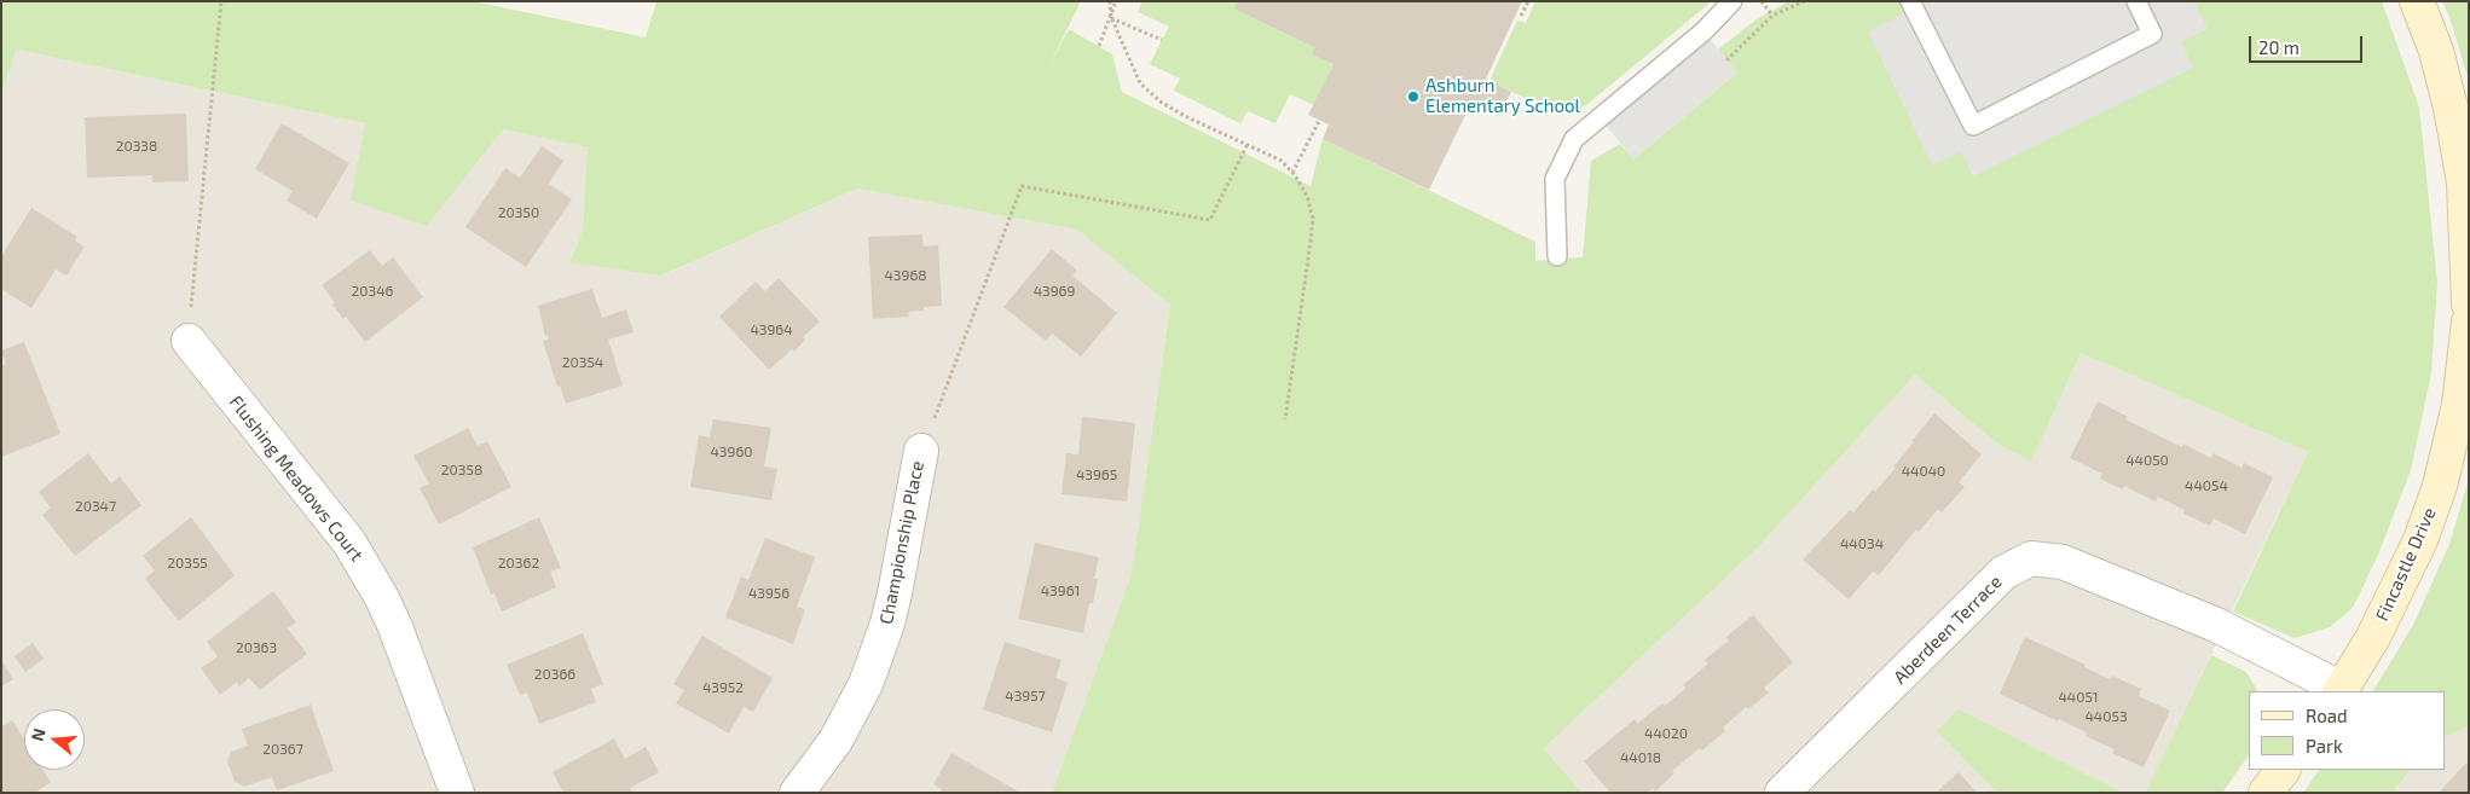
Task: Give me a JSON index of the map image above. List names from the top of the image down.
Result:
{
  "streets": {
    "street": [
      "Flushing Meadows Court",
      "Championship Place",
      "Fincastle Drive",
      "Aberdeen Terrace"
    ]
  },
  "crossings": [
    ["Fincastle Drive", "Aberdeen Terrace"]
  ],
  "places": ["Ashburn Elementary School"],
  "house_numbers": [
    "20338",
    "20350",
    "43968",
    "20346",
    "43969",
    "43964",
    "20354",
    "43960",
    "44050",
    "20358",
    "44040",
    "43965",
    "44054",
    "20347",
    "44034",
    "20355",
    "20362",
    "43961",
    "43956",
    "20363",
    "20366",
    "43952",
    "43957",
    "44051",
    "44053",
    "44020",
    "20367",
    "44018"
  ],
  "legend": ["Road", "Park"],
  "scale_bar": "20 m",
  "north": "left"
}
